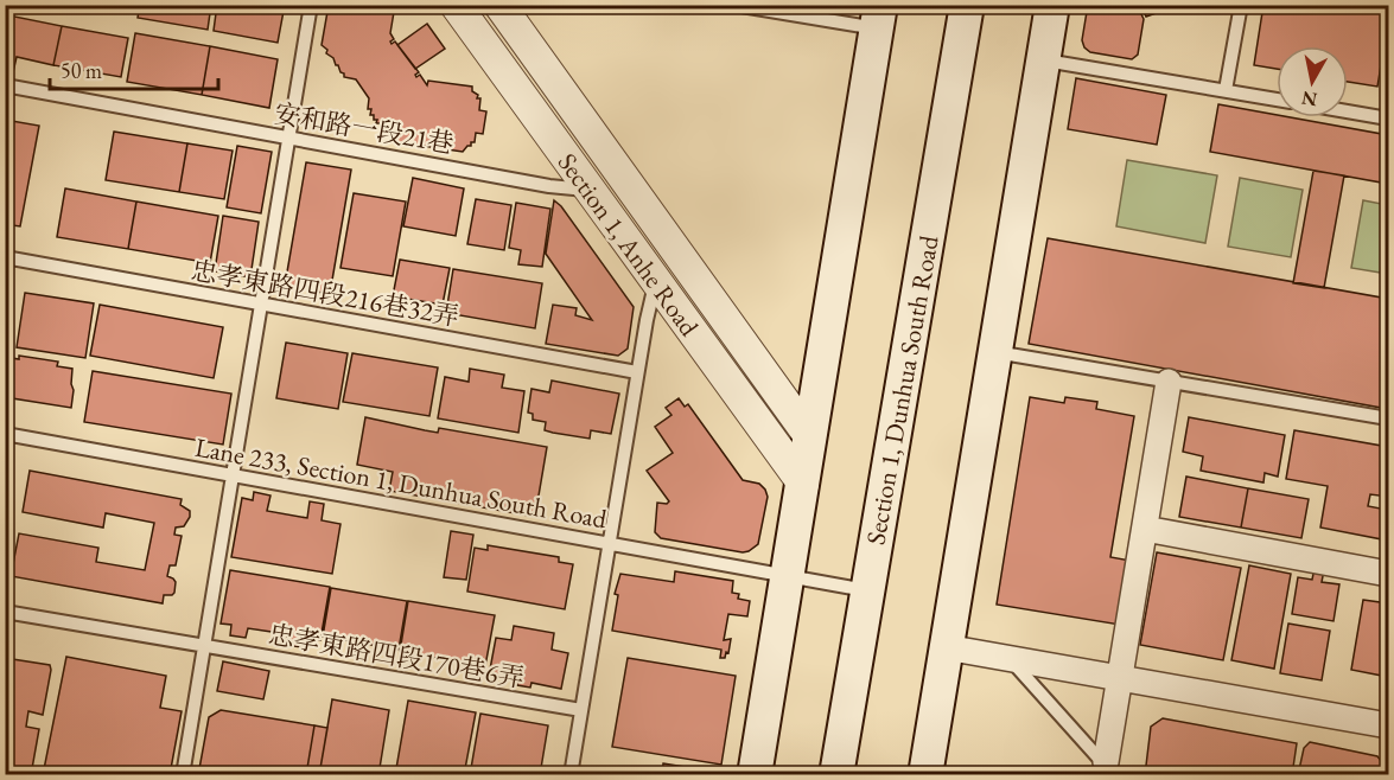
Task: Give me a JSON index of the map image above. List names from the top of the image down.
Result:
{
  "streets": {
    "main road": ["Section 1, Dunhua South Road"],
    "street": ["Section 1, Anhe Road"],
    "lane": [
      "安和路一段21巷",
      "忠孝東路四段216巷32弄",
      "Lane 233, Section 1, Dunhua South Road",
      "忠孝東路四段170巷6弄"
    ]
  },
  "crossings": [
    ["安和路一段21巷", "Section 1, Anhe Road"],
    ["Section 1, Dunhua South Road", "Lane 233, Section 1, Dunhua South Road"]
  ],
  "scale_bar": "50 m",
  "north": "bottom"
}
